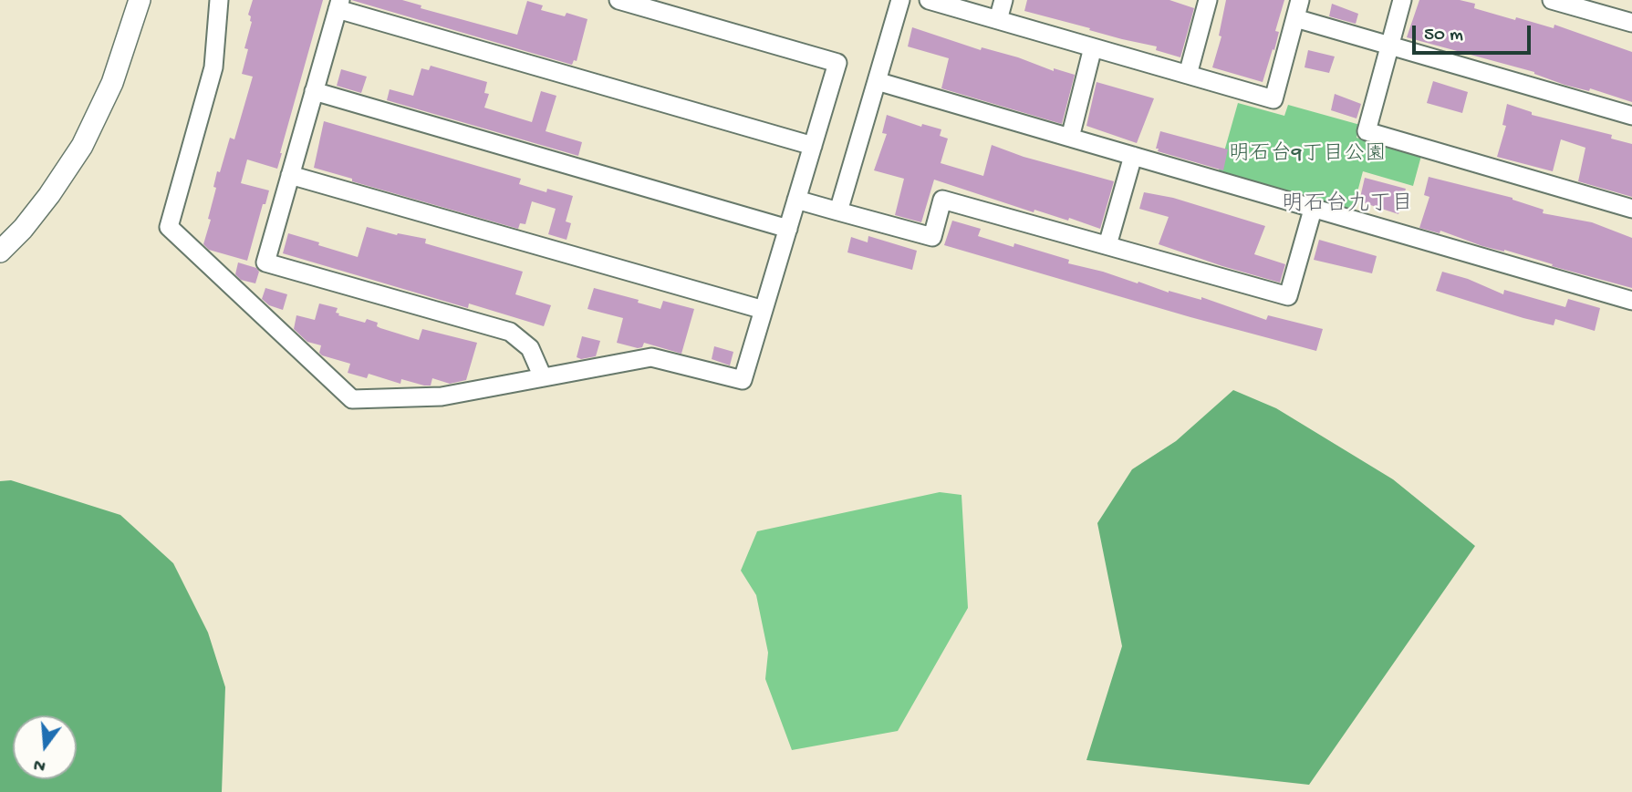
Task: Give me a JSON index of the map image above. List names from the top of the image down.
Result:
{
  "districts": ["明石台九丁目"],
  "parks": ["明石台9丁目公園"],
  "scale_bar": "50 m",
  "north": "bottom"
}
